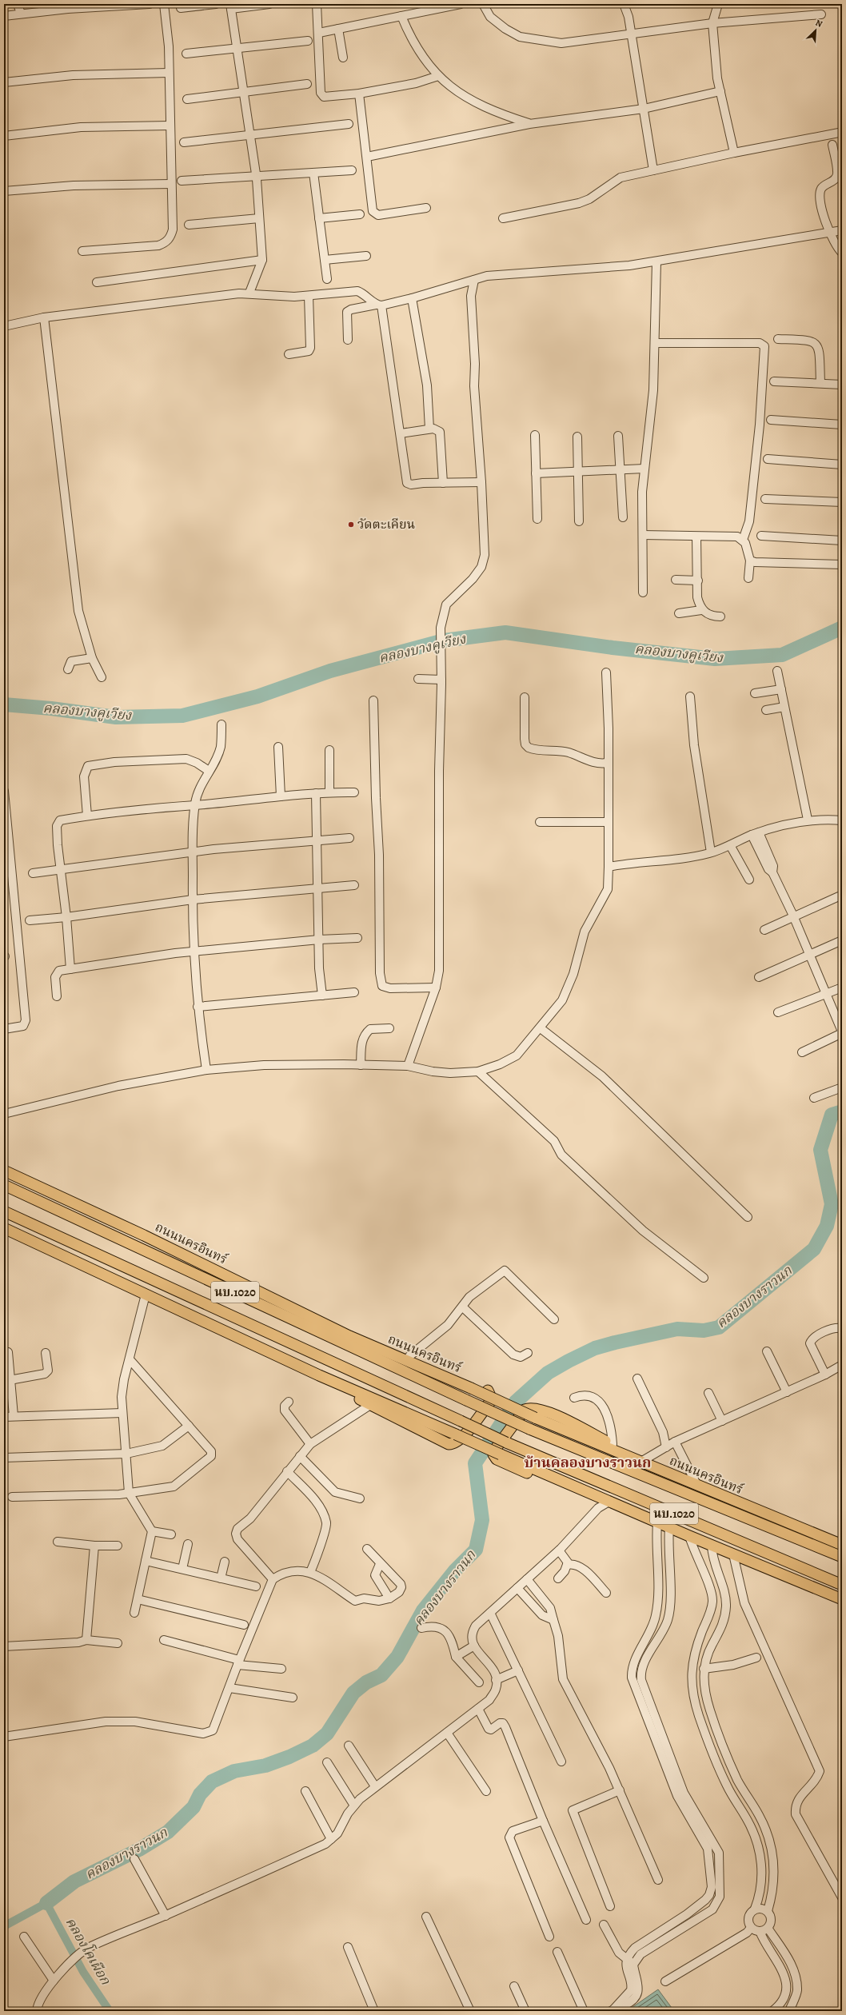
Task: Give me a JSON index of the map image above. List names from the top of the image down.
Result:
{
  "streets": {
    "main road": ["ถนนนครอินทร์", "นบ.1020"]
  },
  "districts": ["บ้านคลองบางราวนก"],
  "water": ["คลองบางคูเวียง", "คลองบางราวนก", "คลองโคเผือก"],
  "places": ["วัดตะเคียน"],
  "north": "top right"
}
